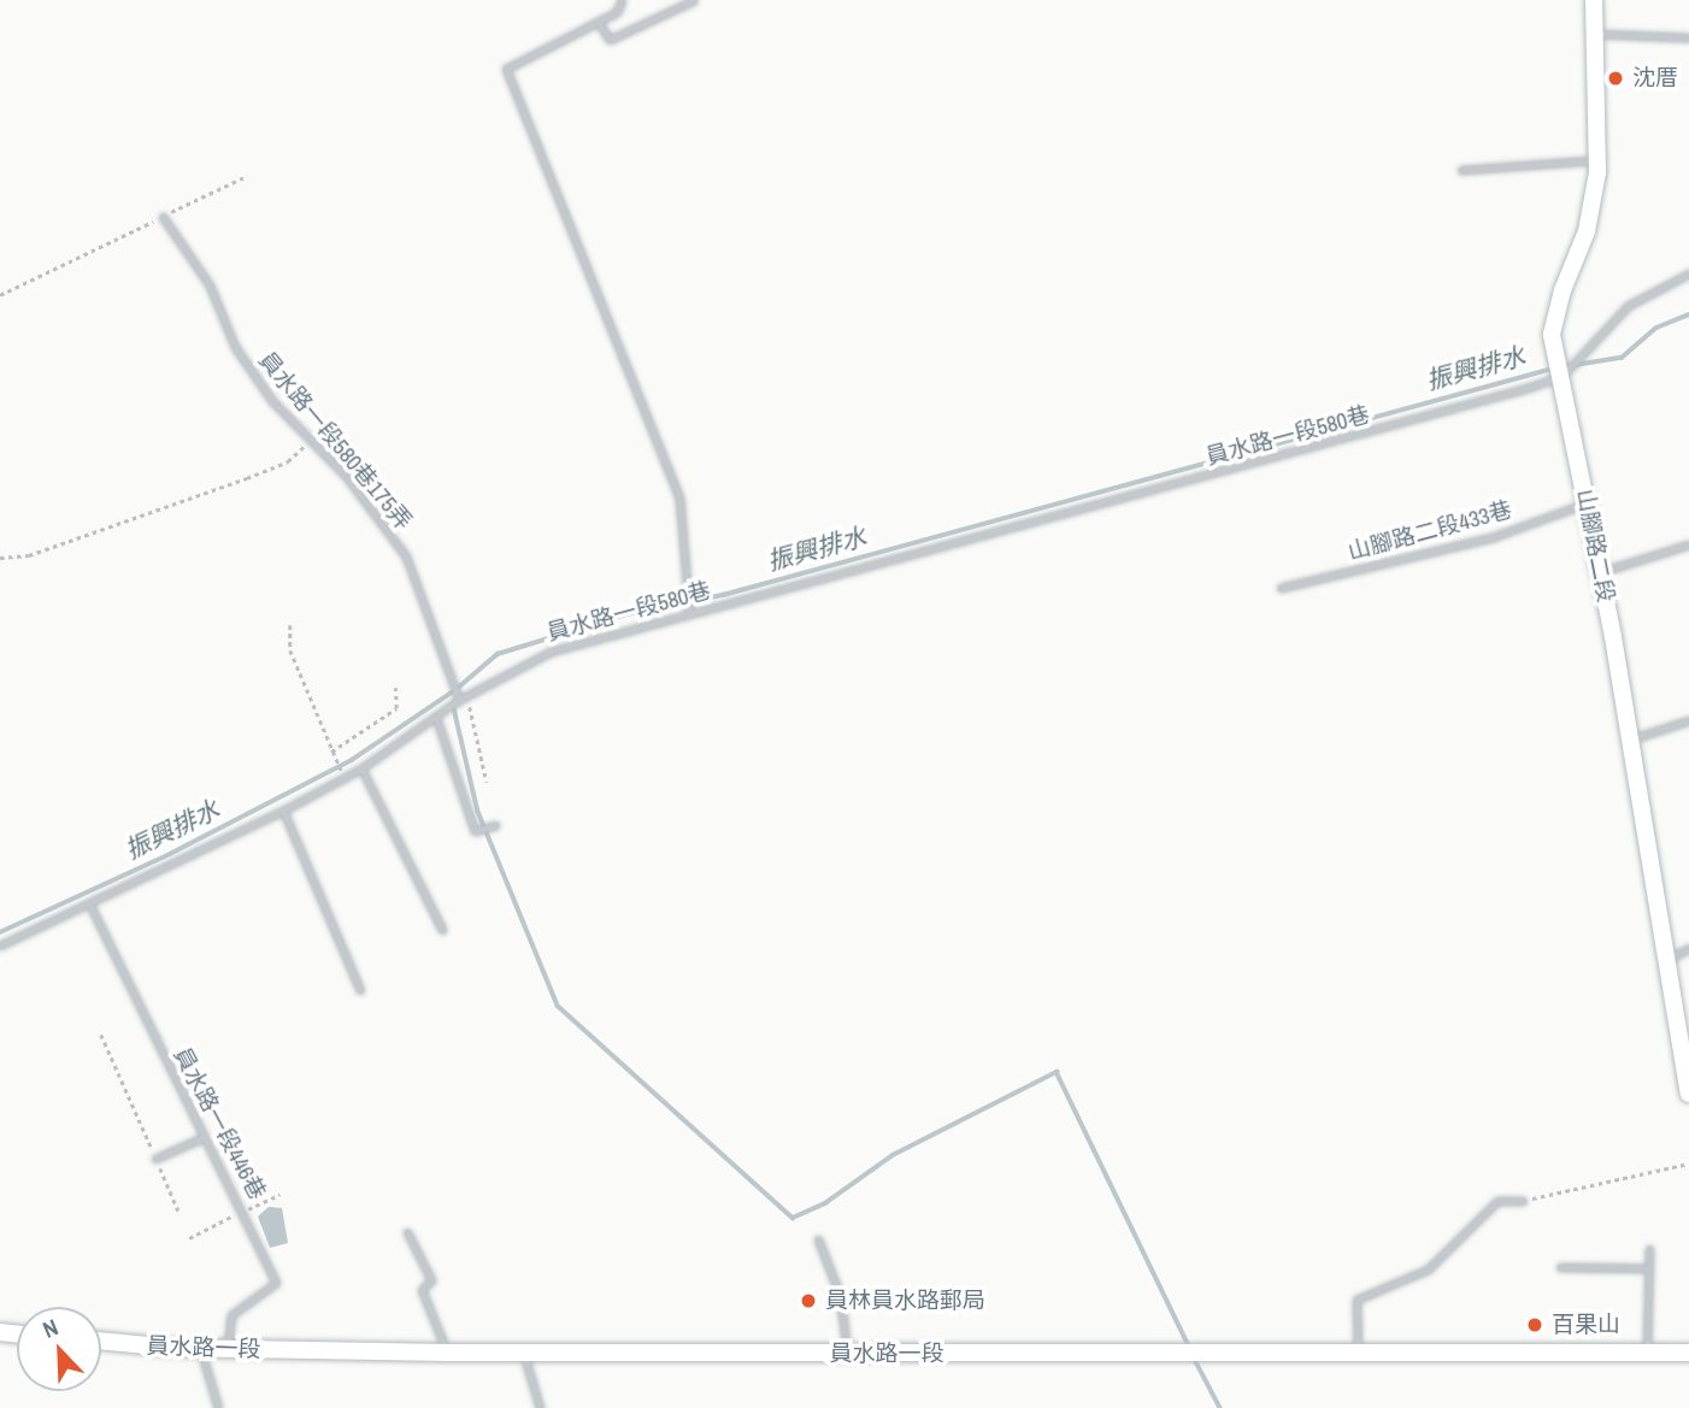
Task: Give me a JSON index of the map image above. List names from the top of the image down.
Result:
{
  "streets": {
    "street": ["山腳路二段", "員水路一段"],
    "lane": [
      "員水路一段580巷",
      "員水路一段580巷175弄",
      "山腳路二段433巷",
      "員水路一段446巷"
    ]
  },
  "crossings": [
    ["員水路一段580巷", "員水路一段580巷175弄"],
    ["員水路一段580巷", "山腳路二段"],
    ["員水路一段580巷", "員水路一段446巷"],
    ["山腳路二段433巷", "山腳路二段"],
    ["員水路一段446巷", "員水路一段"]
  ],
  "water": ["振興排水"],
  "places": ["沈厝", "員林員水路郵局", "百果山"],
  "north": "top left"
}
